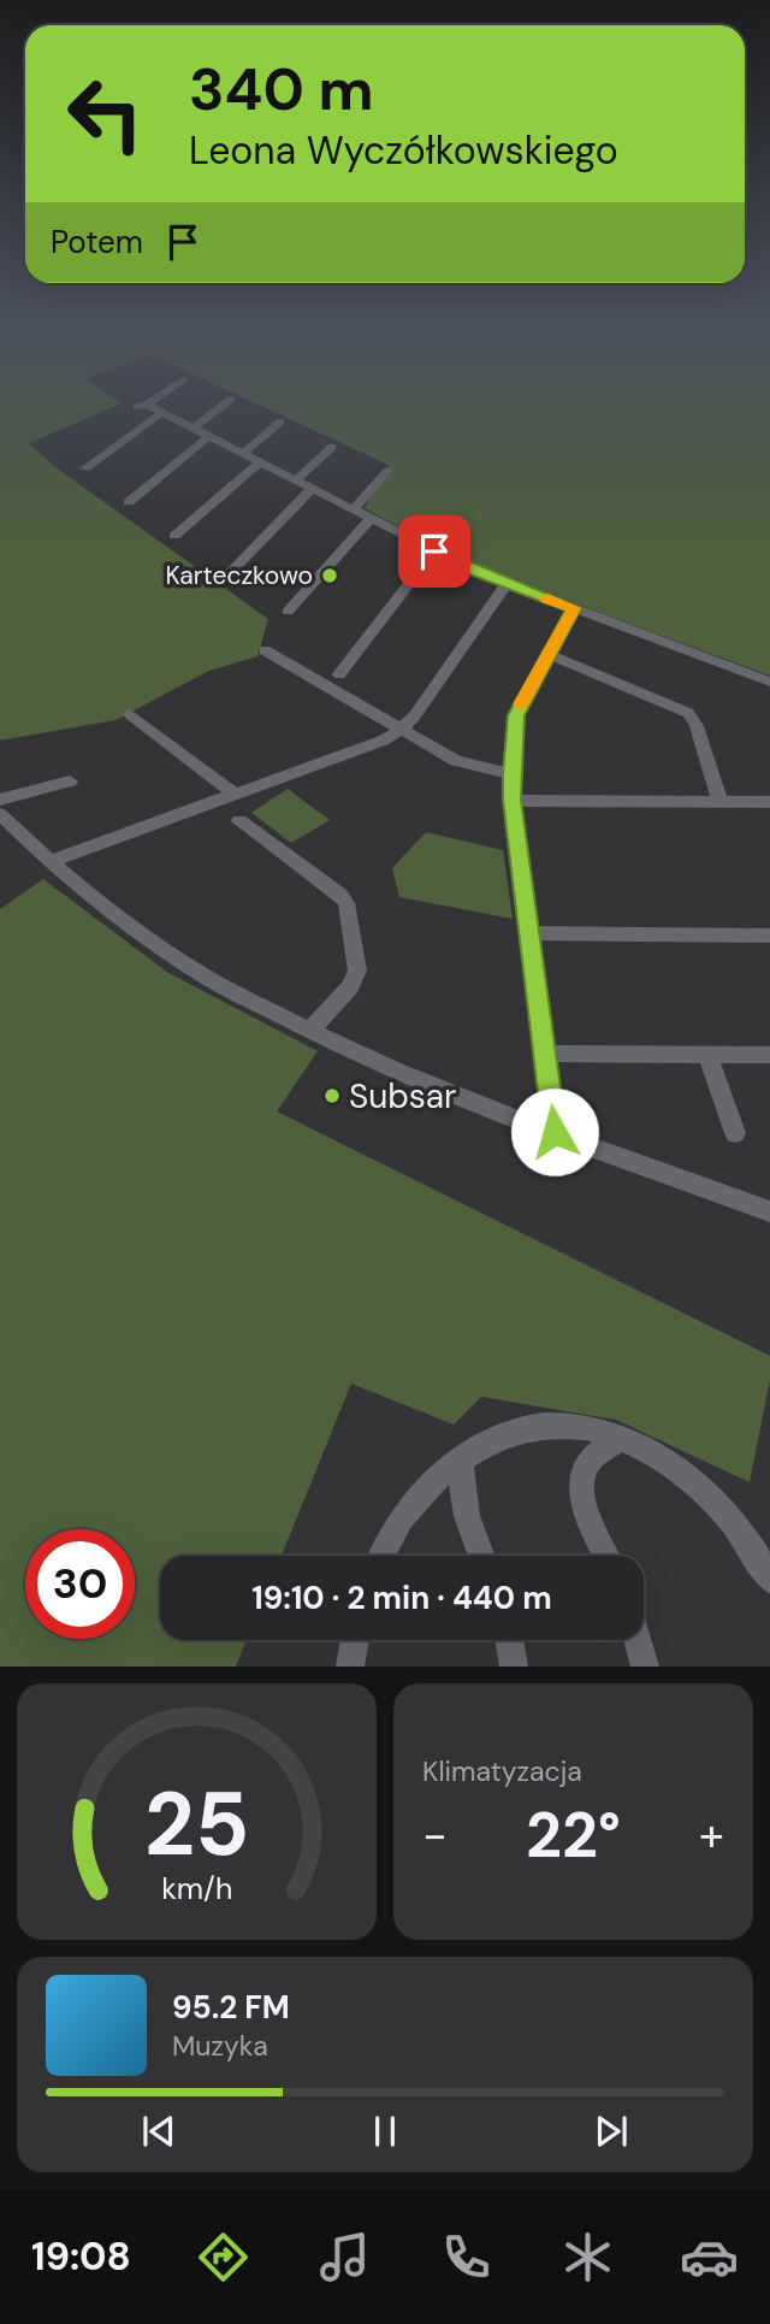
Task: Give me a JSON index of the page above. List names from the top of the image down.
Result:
{
  "places": ["Karteczkowo", "Subsar"],
  "page": {
    "turn": ["340 m", "Leona Wyczółkowskiego"],
    "then": "Potem",
    "limit": "30",
    "trip": "19:10 · 2 min · 440 m",
    "tile": "Klimatyzacja",
    "heat": ["−", "22°", "+"],
    "song": ["95.2 FM", "Muzyka"],
    "tabs": "19:08",
    "gauge": ["25", "km/h"]
  }
}
